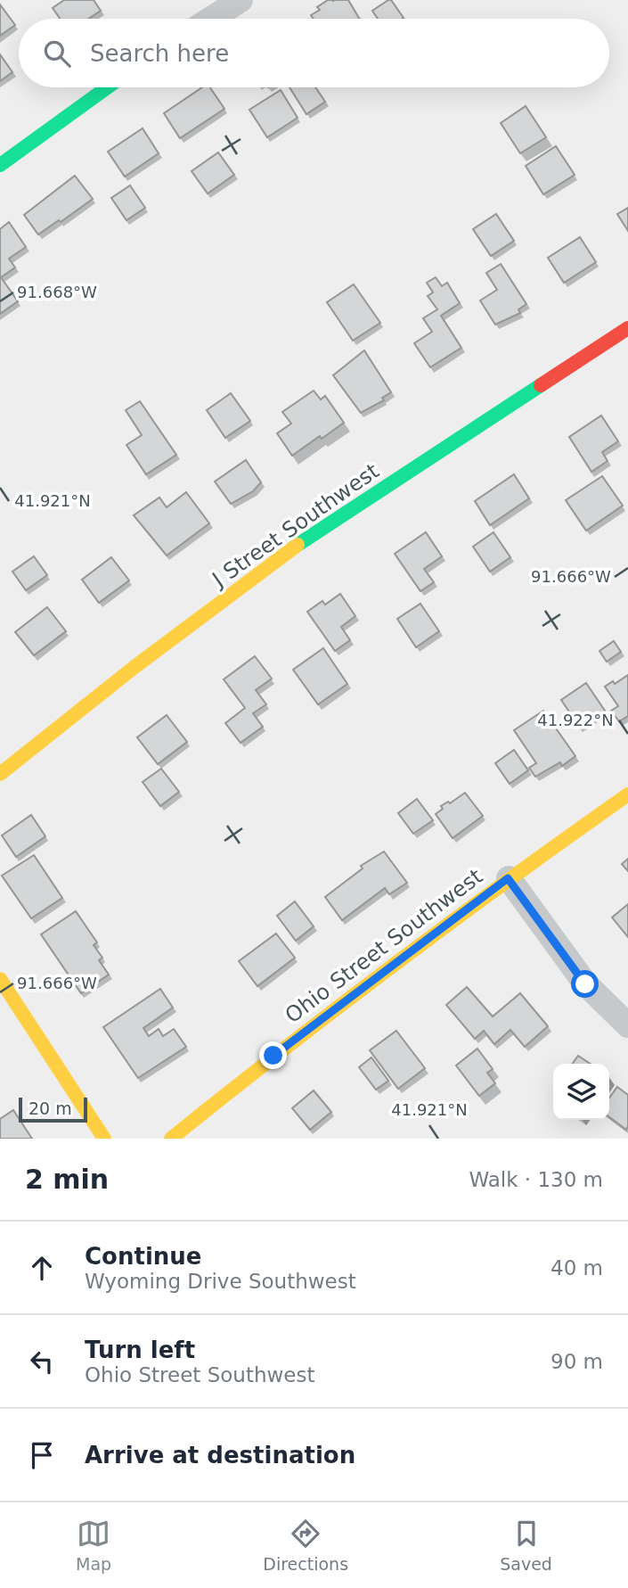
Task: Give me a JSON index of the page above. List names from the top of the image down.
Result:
{
  "streets": {
    "street": ["J Street Southwest", "Ohio Street Southwest"]
  },
  "scale_bar": "20 m",
  "page": {
    "search": "Search here",
    "scale": "20 m",
    "heading": ["2 min", "Walk · 130 m"],
    "list": [
      ["Continue", "Wyoming Drive Southwest", "40 m"],
      ["Turn left", "Ohio Street Southwest", "90 m"],
      "Arrive at destination"
    ],
    "nav": ["Map", "Directions", "Saved"]
  },
  "coordinates": [
    "91.668°W",
    "41.921°N",
    "91.666°W",
    "41.922°N"
  ]
}
